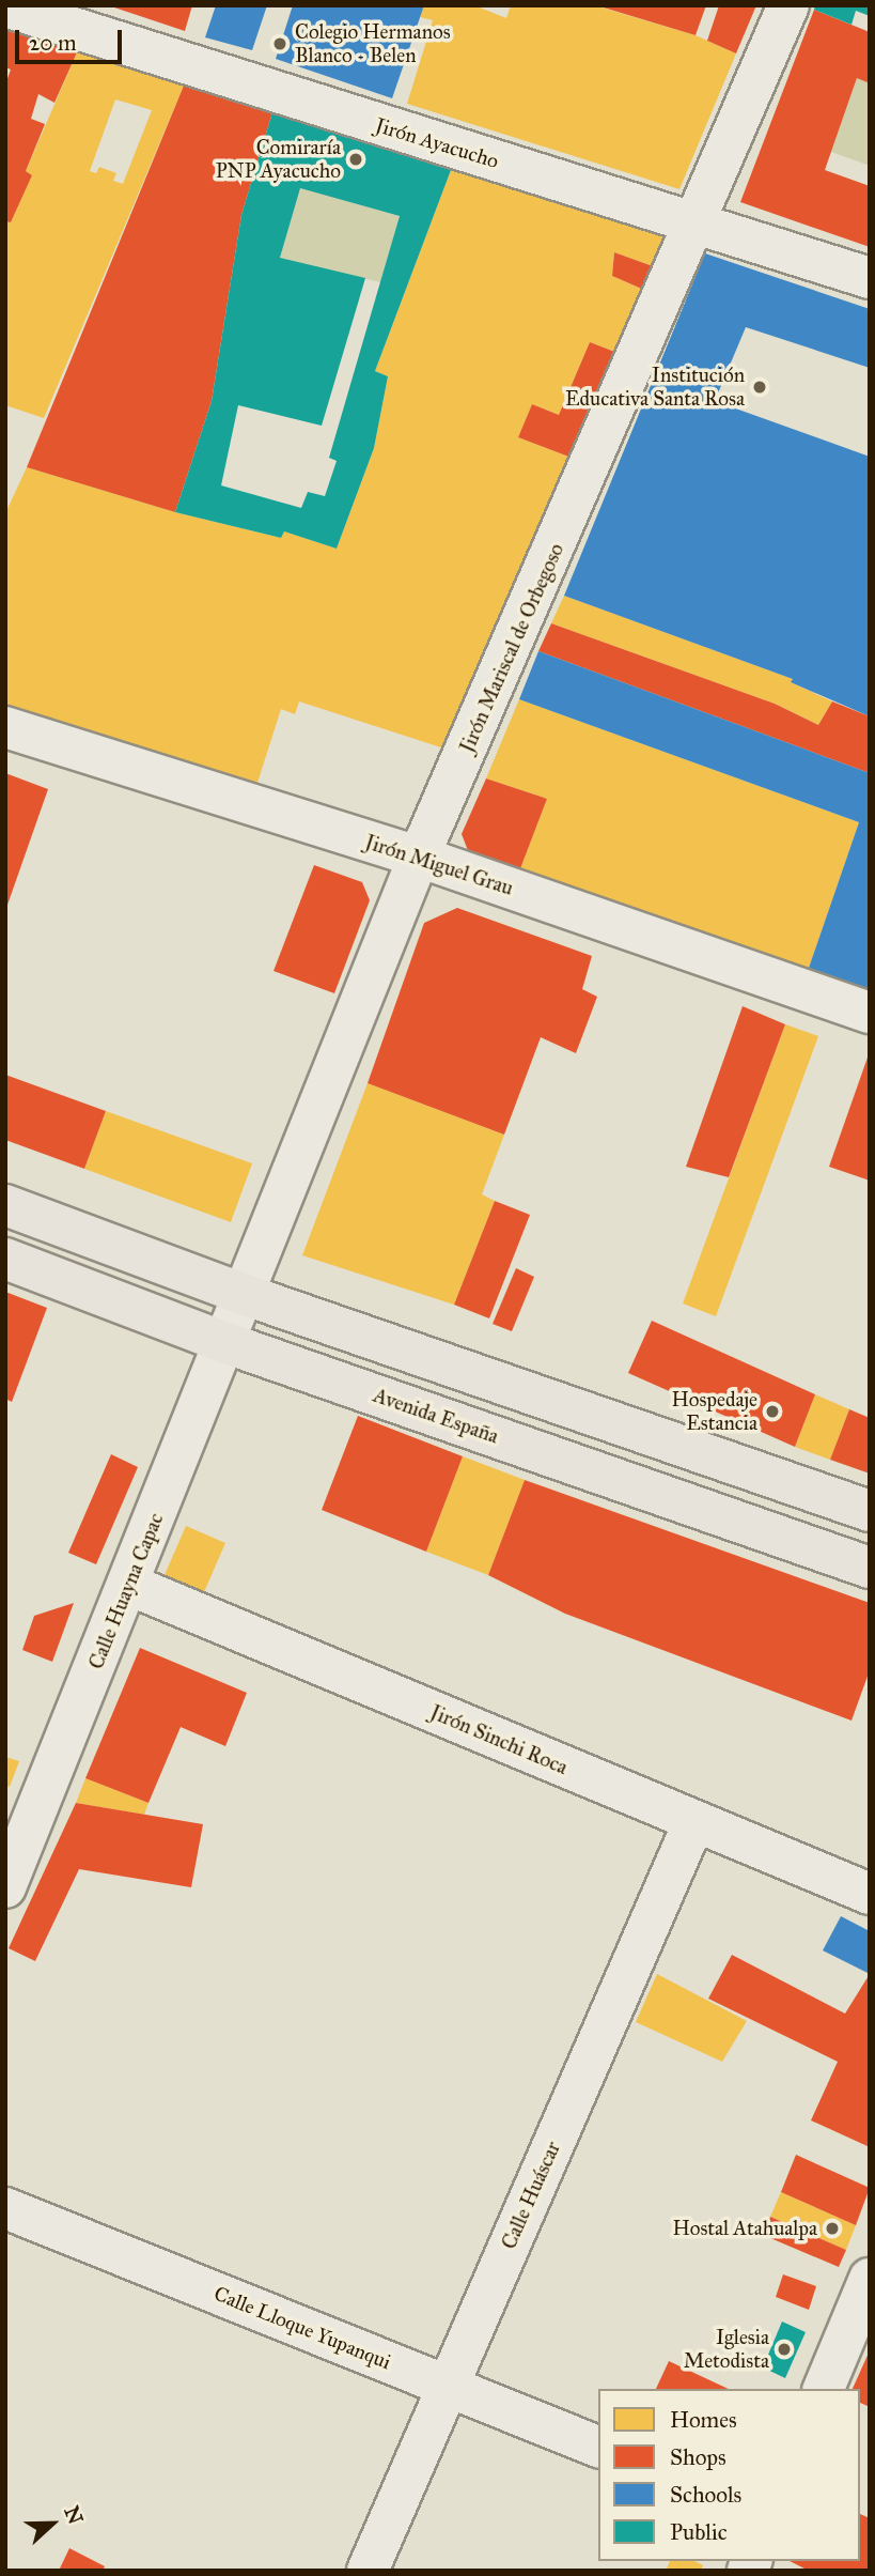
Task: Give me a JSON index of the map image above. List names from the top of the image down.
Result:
{
  "streets": {
    "main road": ["Avenida España"],
    "street": [
      "Jirón Ayacucho",
      "Jirón Mariscal de Orbegoso",
      "Jirón Miguel Grau",
      "Calle Huayna Capac",
      "Jirón Sinchi Roca",
      "Calle Huáscar",
      "Calle Lloque Yupanqui"
    ]
  },
  "crossings": [
    ["Jirón Ayacucho", "Jirón Mariscal de Orbegoso"],
    ["Jirón Mariscal de Orbegoso", "Jirón Miguel Grau"],
    ["Jirón Mariscal de Orbegoso", "Calle Huayna Capac"],
    ["Avenida España", "Calle Huayna Capac"],
    ["Calle Huayna Capac", "Jirón Sinchi Roca"],
    ["Jirón Sinchi Roca", "Calle Huáscar"],
    ["Calle Huáscar", "Calle Lloque Yupanqui"]
  ],
  "places": [
    "Colegio Hermanos Blanco - Belen",
    "Comiraría PNP Ayacucho",
    "Institución Educativa Santa Rosa",
    "Hospedaje Estancia",
    "Hostal Atahualpa",
    "Iglesia Metodista"
  ],
  "legend": [
    "Homes",
    "Shops",
    "Schools",
    "Public"
  ],
  "scale_bar": "20 m",
  "north": "right"
}
